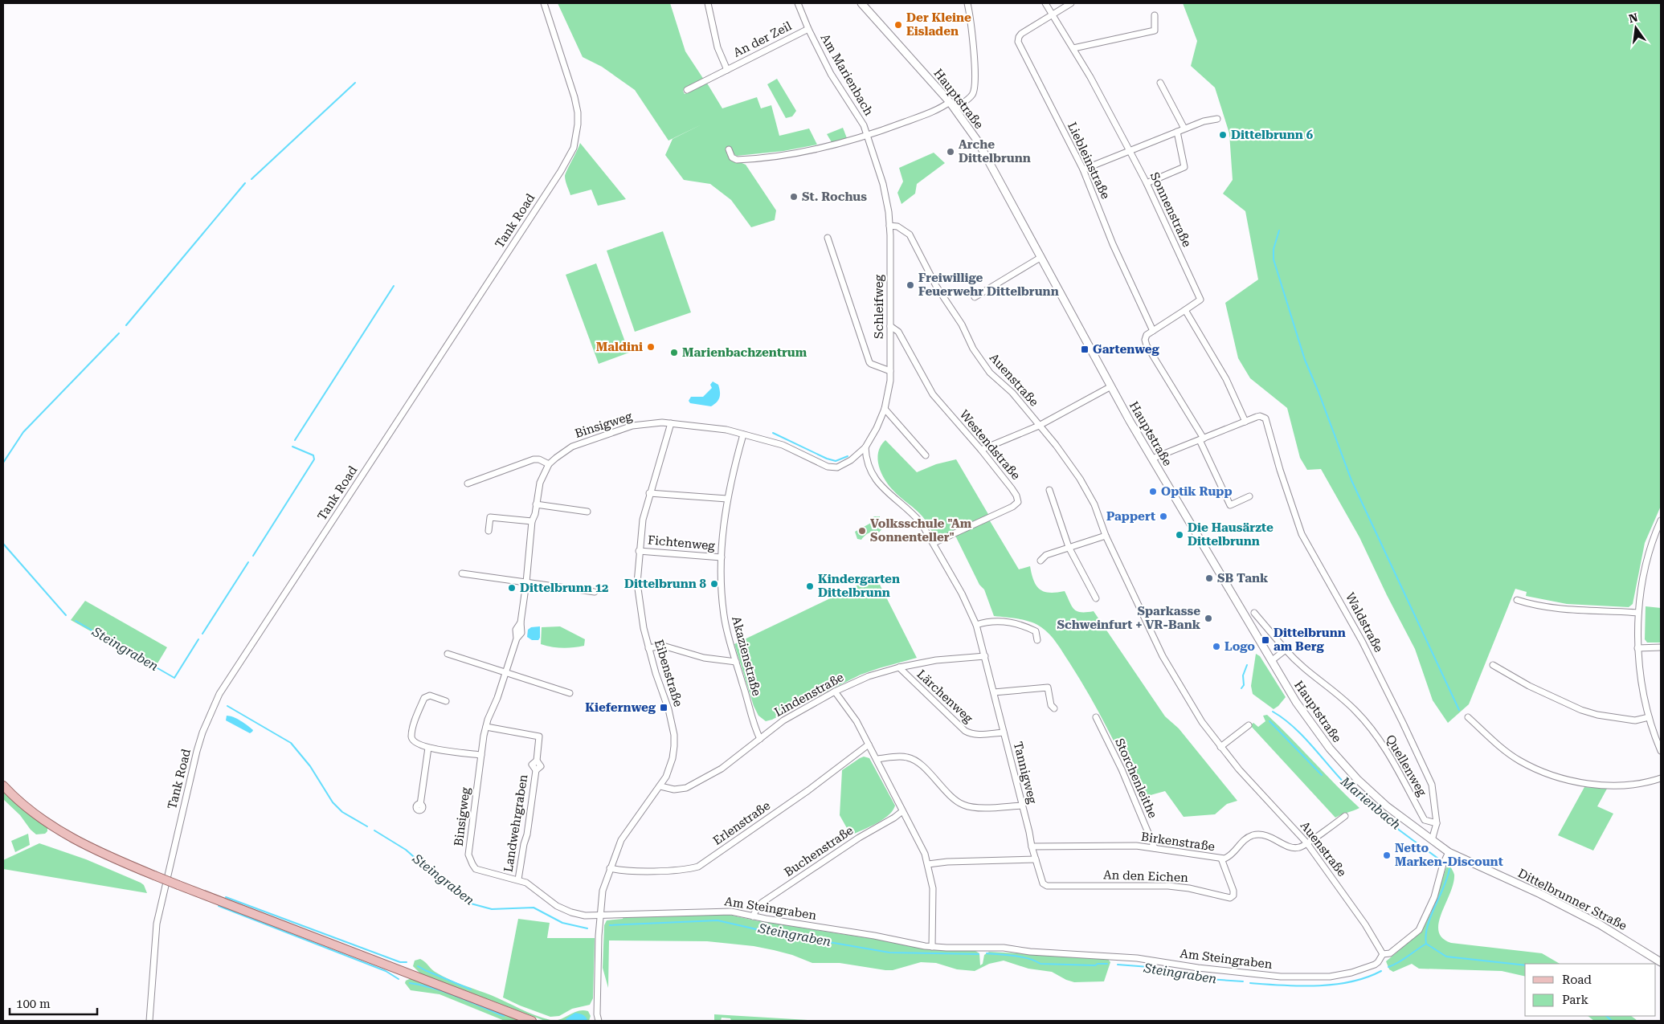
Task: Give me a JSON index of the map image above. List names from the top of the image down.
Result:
{
  "streets": {
    "street": [
      "An der Zeil",
      "Am Marienbach",
      "Hauptstraße",
      "Liebleinstraße",
      "Sonnenstraße",
      "Tank Road",
      "Schleifweg",
      "Auenstraße",
      "Binsigweg",
      "Westendstraße",
      "Fichtenweg",
      "Waldstraße",
      "Akazienstraße",
      "Eibenstraße",
      "Lindenstraße",
      "Lärchenweg",
      "Quellenweg",
      "Tannigweg",
      "Storchenleithe",
      "Landwehrgraben",
      "Erlenstraße",
      "Birkenstraße",
      "Buchenstraße",
      "An den Eichen",
      "Dittelbrunner Straße",
      "Am Steingraben"
    ]
  },
  "crossings": [
    ["An der Zeil", "Am Marienbach"],
    ["Am Marienbach", "Schleifweg"],
    ["Hauptstraße", "Waldstraße"],
    ["Hauptstraße", "Dittelbrunner Straße"],
    ["Hauptstraße", "Am Steingraben"],
    ["Liebleinstraße", "Sonnenstraße"],
    ["Schleifweg", "Auenstraße"],
    ["Schleifweg", "Binsigweg"],
    ["Schleifweg", "Westendstraße"],
    ["Schleifweg", "Tannigweg"],
    ["Auenstraße", "Birkenstraße"],
    ["Auenstraße", "Am Steingraben"],
    ["Binsigweg", "Akazienstraße"],
    ["Binsigweg", "Eibenstraße"],
    ["Binsigweg", "Landwehrgraben"],
    ["Binsigweg", "Am Steingraben"],
    ["Westendstraße", "Tannigweg"],
    ["Fichtenweg", "Akazienstraße"],
    ["Fichtenweg", "Eibenstraße"],
    ["Waldstraße", "Quellenweg"],
    ["Akazienstraße", "Lindenstraße"],
    ["Eibenstraße", "Lindenstraße"],
    ["Eibenstraße", "Erlenstraße"],
    ["Eibenstraße", "Am Steingraben"],
    ["Lindenstraße", "Lärchenweg"],
    ["Lindenstraße", "Tannigweg"],
    ["Lärchenweg", "Tannigweg"],
    ["Tannigweg", "Birkenstraße"],
    ["Tannigweg", "An den Eichen"],
    ["Storchenleithe", "Birkenstraße"],
    ["Birkenstraße", "An den Eichen"],
    ["Buchenstraße", "Am Steingraben"],
    ["Dittelbrunner Straße", "Am Steingraben"]
  ],
  "water": ["Steingraben", "Marienbach"],
  "places": {
    "other": [
      "Der Kleine Eisladen",
      "Dittelbrunn 6",
      "Arche Dittelbrunn",
      "St. Rochus",
      "Freiwillige Feuerwehr Dittelbrunn",
      "Maldini",
      "Marienbachzentrum",
      "Optik Rupp",
      "Pappert",
      "Volksschule \"Am Sonnenteller\"",
      "Die Hausärzte Dittelbrunn",
      "SB Tank",
      "Dittelbrunn 8",
      "Kindergarten Dittelbrunn",
      "Dittelbrunn 12",
      "Sparkasse Schweinfurt + VR-Bank",
      "Logo",
      "Netto Marken-Discount"
    ],
    "transit": ["Gartenweg", "Dittelbrunn am Berg", "Kiefernweg"]
  },
  "legend": ["Road", "Park"],
  "scale_bar": "100 m",
  "north": "top"
}
